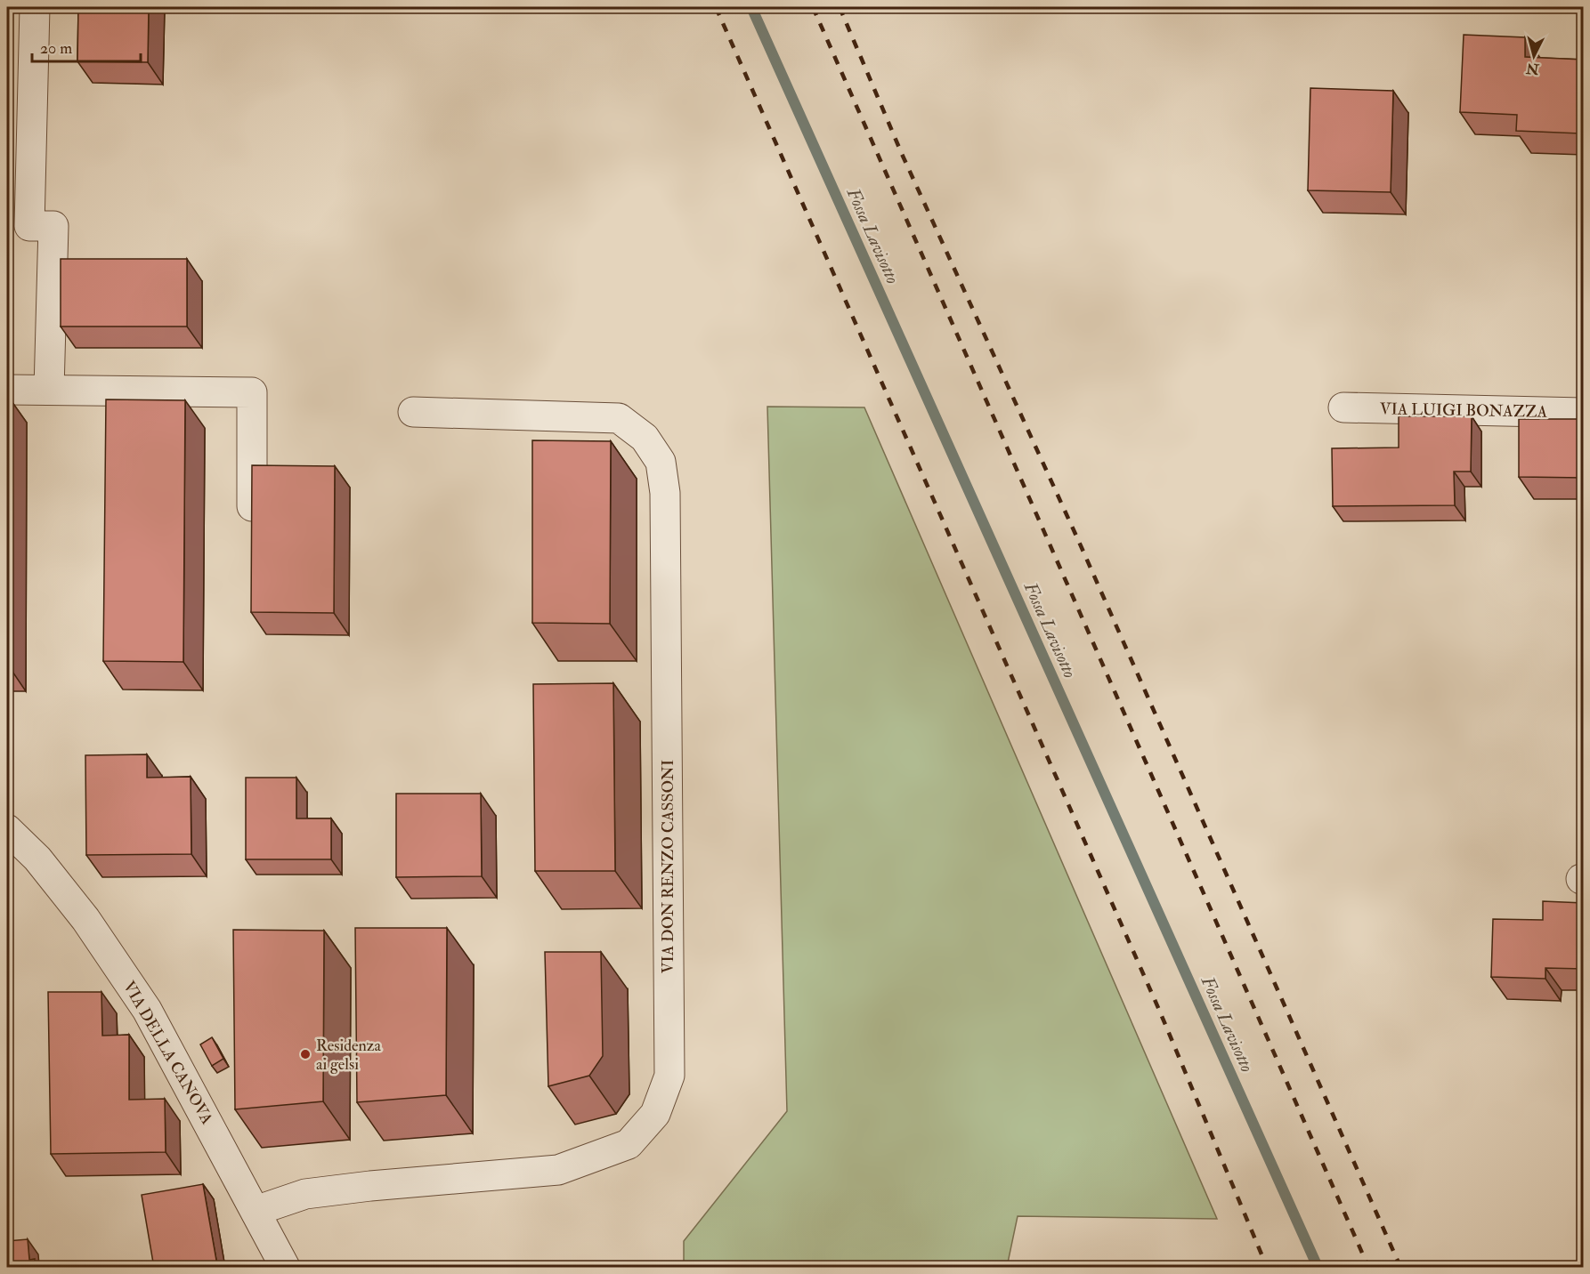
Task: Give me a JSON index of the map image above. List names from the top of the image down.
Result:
{
  "streets": {
    "street": ["VIA LUIGI BONAZZA", "VIA DON RENZO CASSONI", "VIA DELLA CANOVA"]
  },
  "crossings": [
    ["VIA DON RENZO CASSONI", "VIA DELLA CANOVA"]
  ],
  "water": ["Fossa Lavisotto"],
  "places": ["Residenza ai gelsi"],
  "scale_bar": "20 m",
  "north": "bottom"
}
